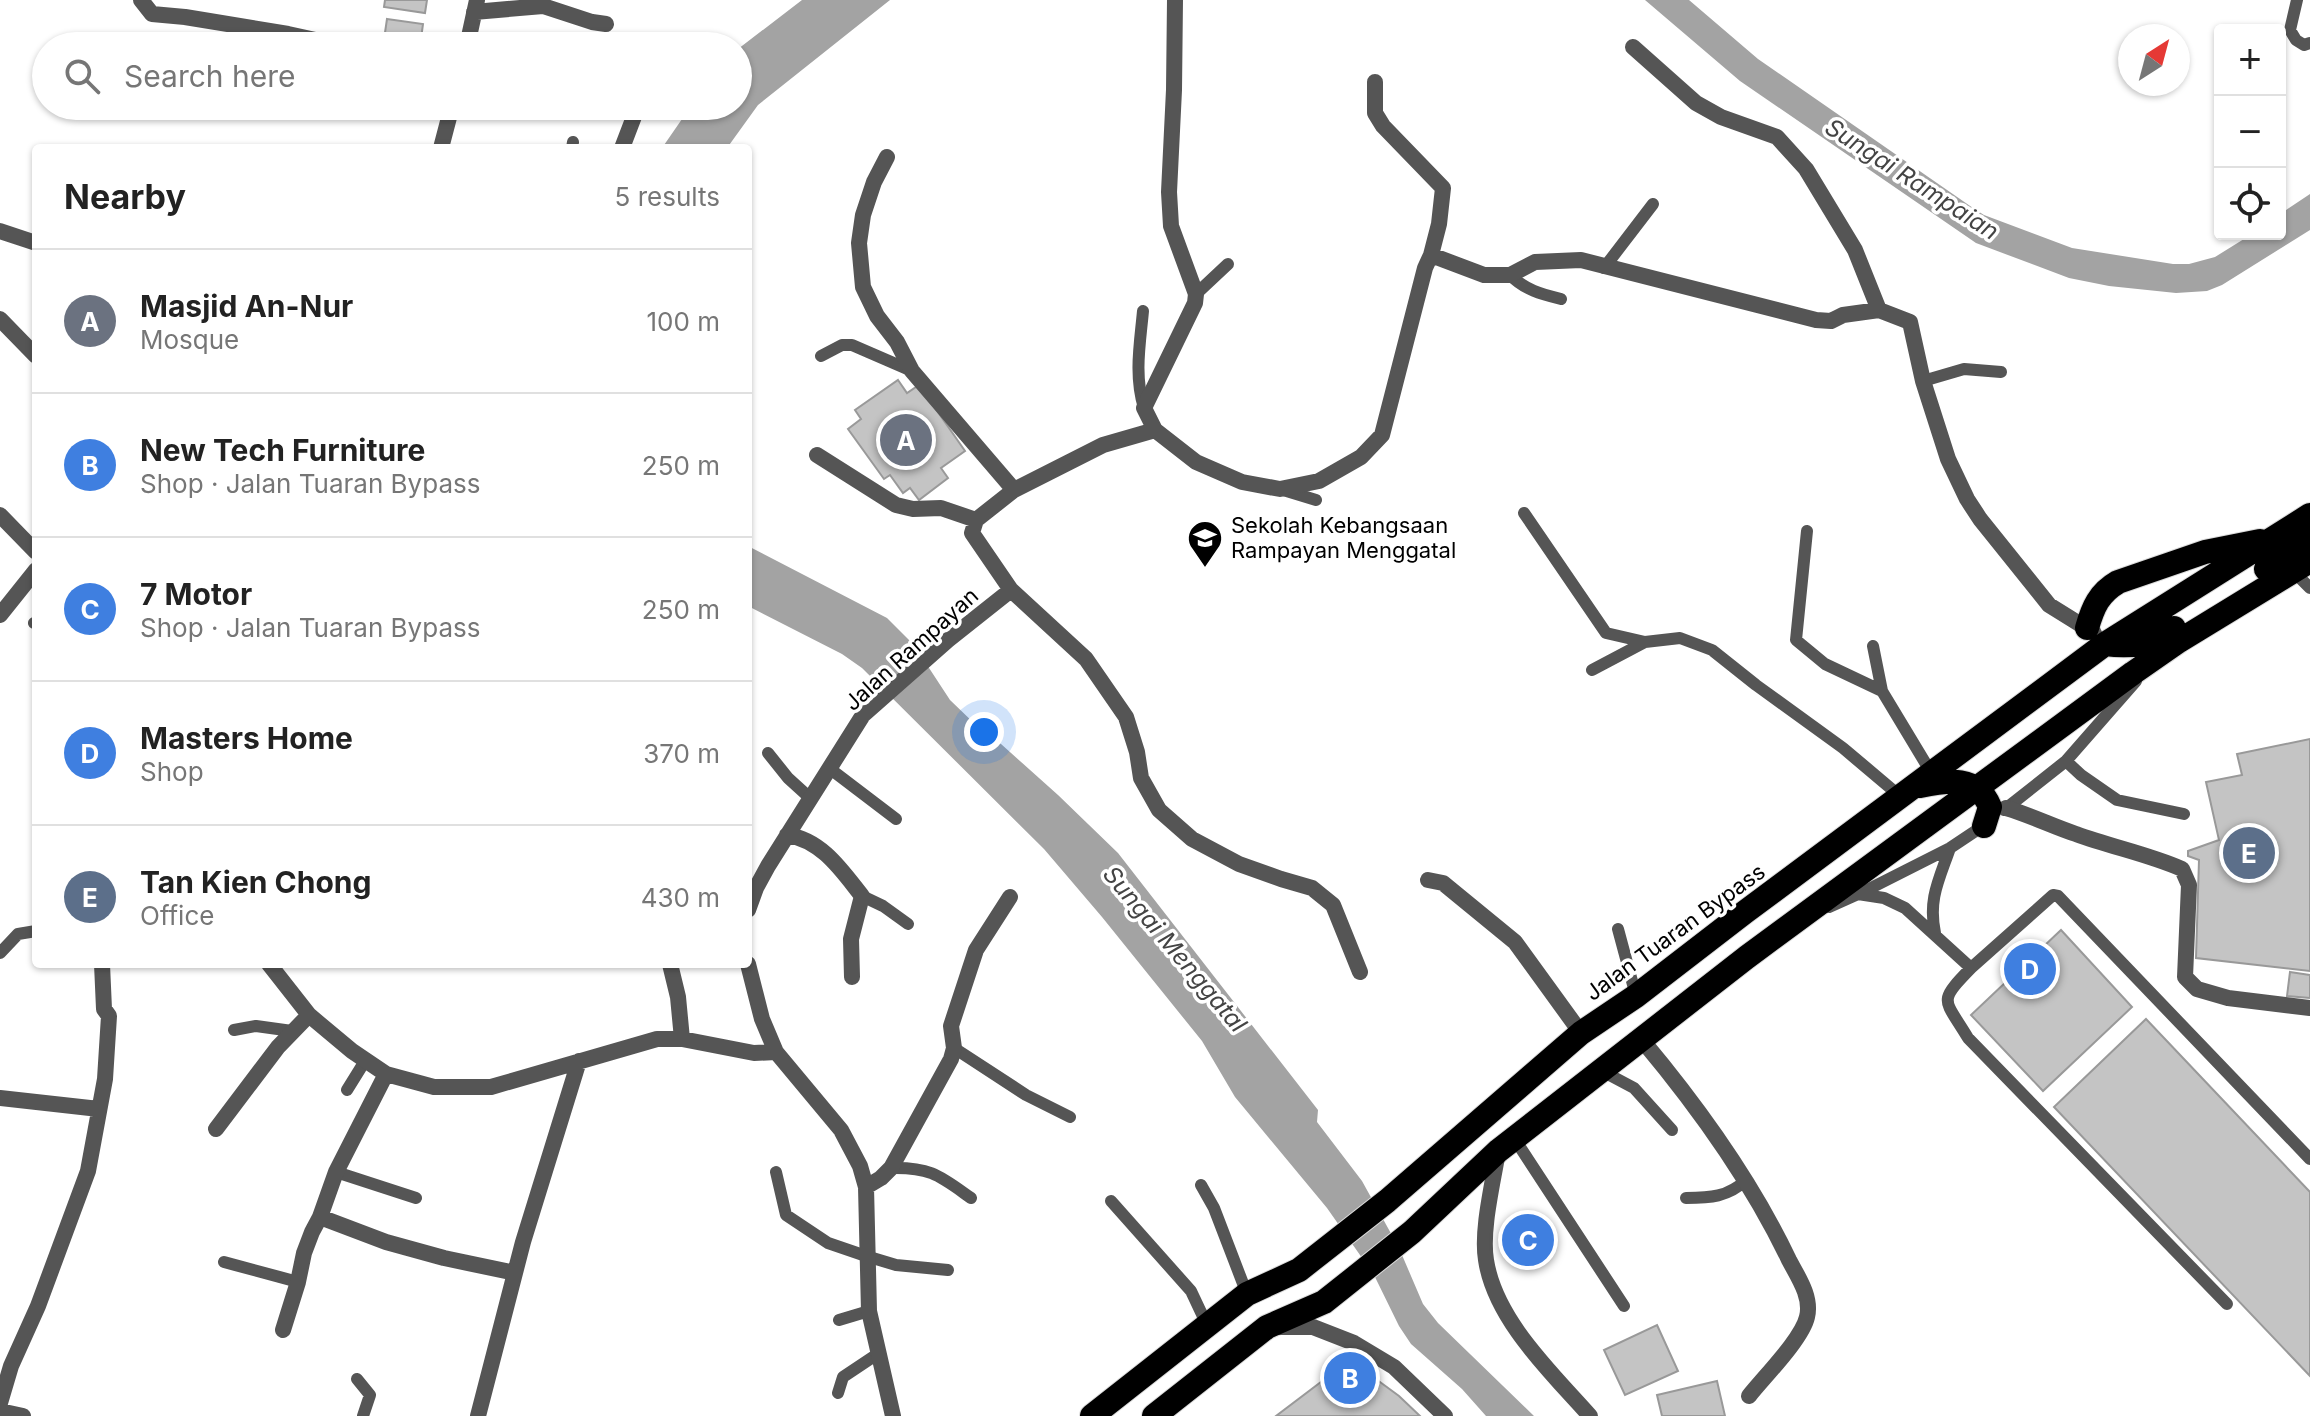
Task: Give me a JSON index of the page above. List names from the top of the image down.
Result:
{
  "streets": {
    "highway": ["Jalan Tuaran Bypass"],
    "street": ["Jalan Rampayan"]
  },
  "water": ["Sungai Rampaian", "Sungai Menggatal"],
  "places": {
    "school or university": ["Sekolah Kebangsaan Rampayan Menggatal"]
  },
  "north": "top right",
  "page": {
    "map_buttons": ["+", "−"],
    "search": "Search here",
    "heading": ["Nearby", "5 results"],
    "list": [
      {
        "mark": "A",
        "name": "Masjid An-Nur",
        "note": "Mosque",
        "value": "100 m"
      },
      {
        "mark": "B",
        "name": "New Tech Furniture",
        "note": "Shop · Jalan Tuaran Bypass",
        "value": "250 m"
      },
      {
        "mark": "C",
        "name": "7 Motor",
        "note": "Shop · Jalan Tuaran Bypass",
        "value": "250 m"
      },
      {
        "mark": "D",
        "name": "Masters Home",
        "note": "Shop",
        "value": "370 m"
      },
      {
        "mark": "E",
        "name": "Tan Kien Chong",
        "note": "Office",
        "value": "430 m"
      }
    ],
    "pins": [
      "A",
      "E",
      "D",
      "C",
      "B"
    ]
  }
}
